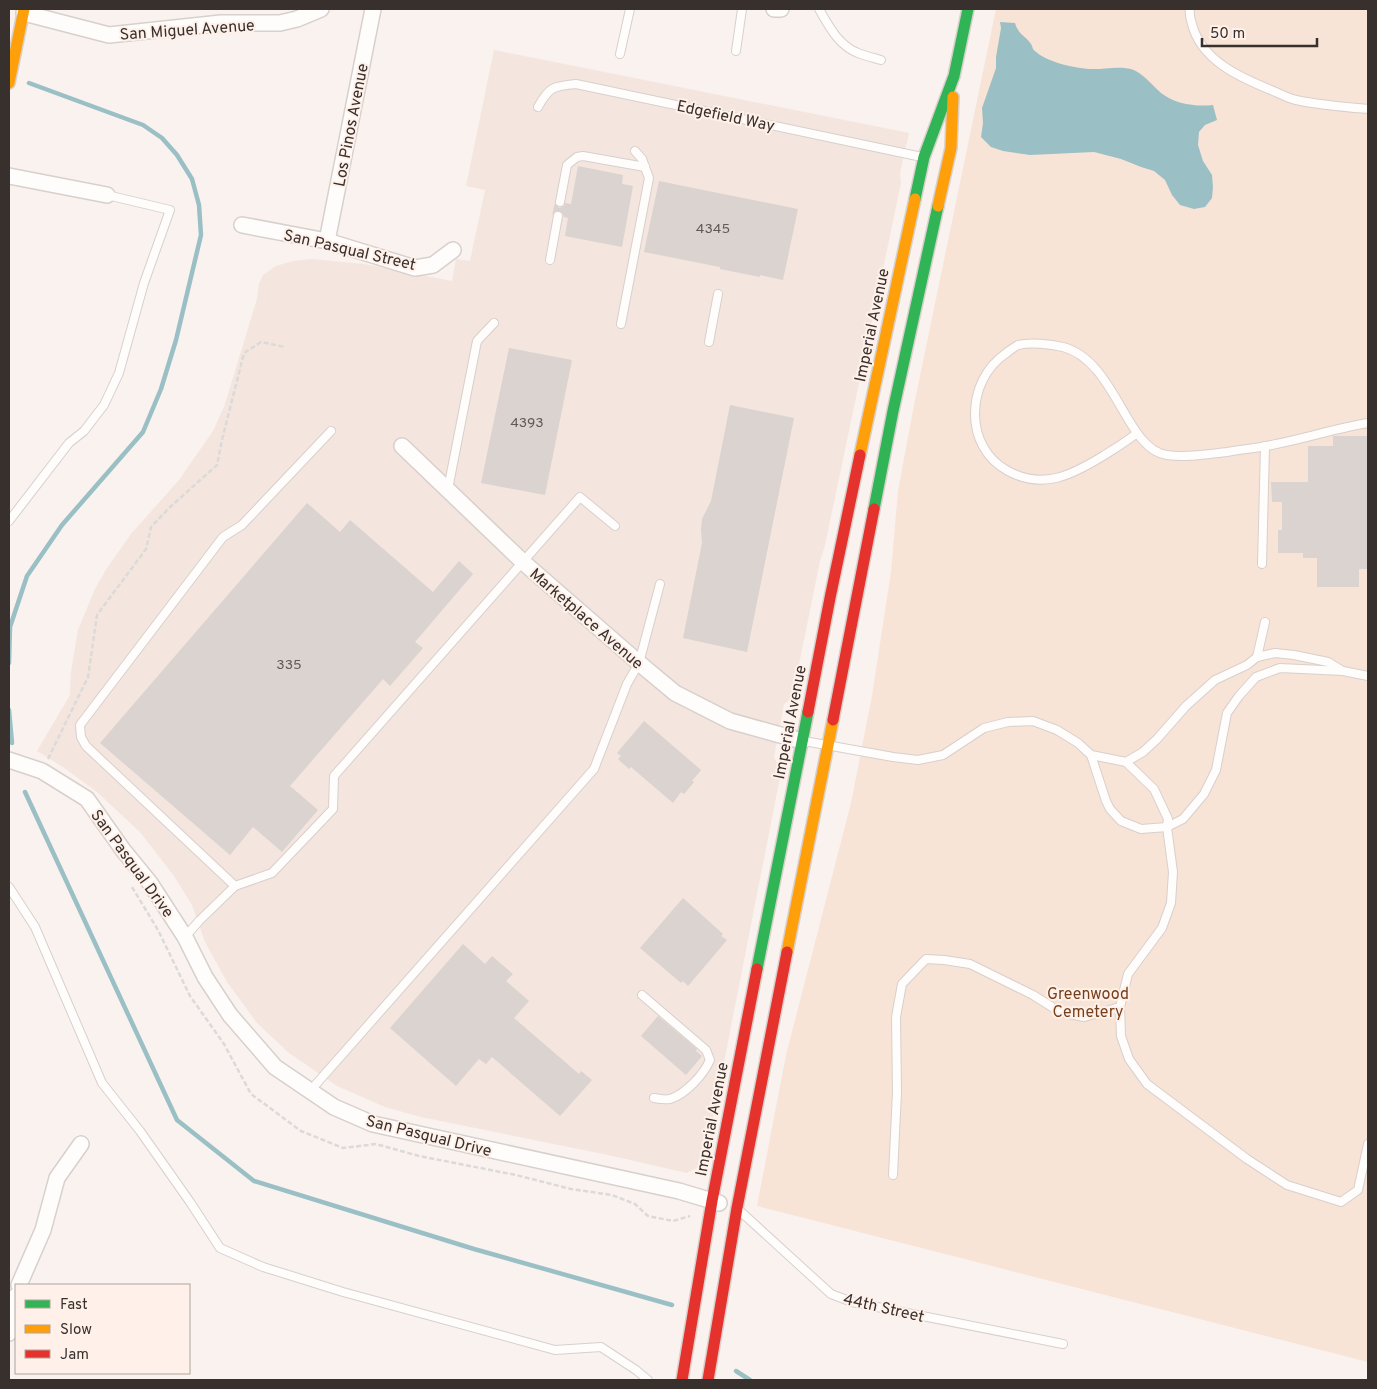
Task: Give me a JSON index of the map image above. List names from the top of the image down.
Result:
{
  "streets": {
    "main road": ["Imperial Avenue"],
    "street": [
      "San Miguel Avenue",
      "Los Pinos Avenue",
      "San Pasqual Street",
      "Marketplace Avenue",
      "San Pasqual Drive"
    ],
    "lane": ["Edgefield Way", "44th Street"]
  },
  "crossings": [
    ["Edgefield Way", "Imperial Avenue"],
    ["Los Pinos Avenue", "San Pasqual Street"],
    ["Imperial Avenue", "Marketplace Avenue"],
    ["Imperial Avenue", "San Pasqual Drive"],
    ["Imperial Avenue", "44th Street"],
    ["San Pasqual Drive", "44th Street"]
  ],
  "parks": ["Greenwood Cemetery"],
  "house_numbers": ["4345", "4393", "335"],
  "legend": ["Fast", "Slow", "Jam"],
  "scale_bar": "50 m"
}
